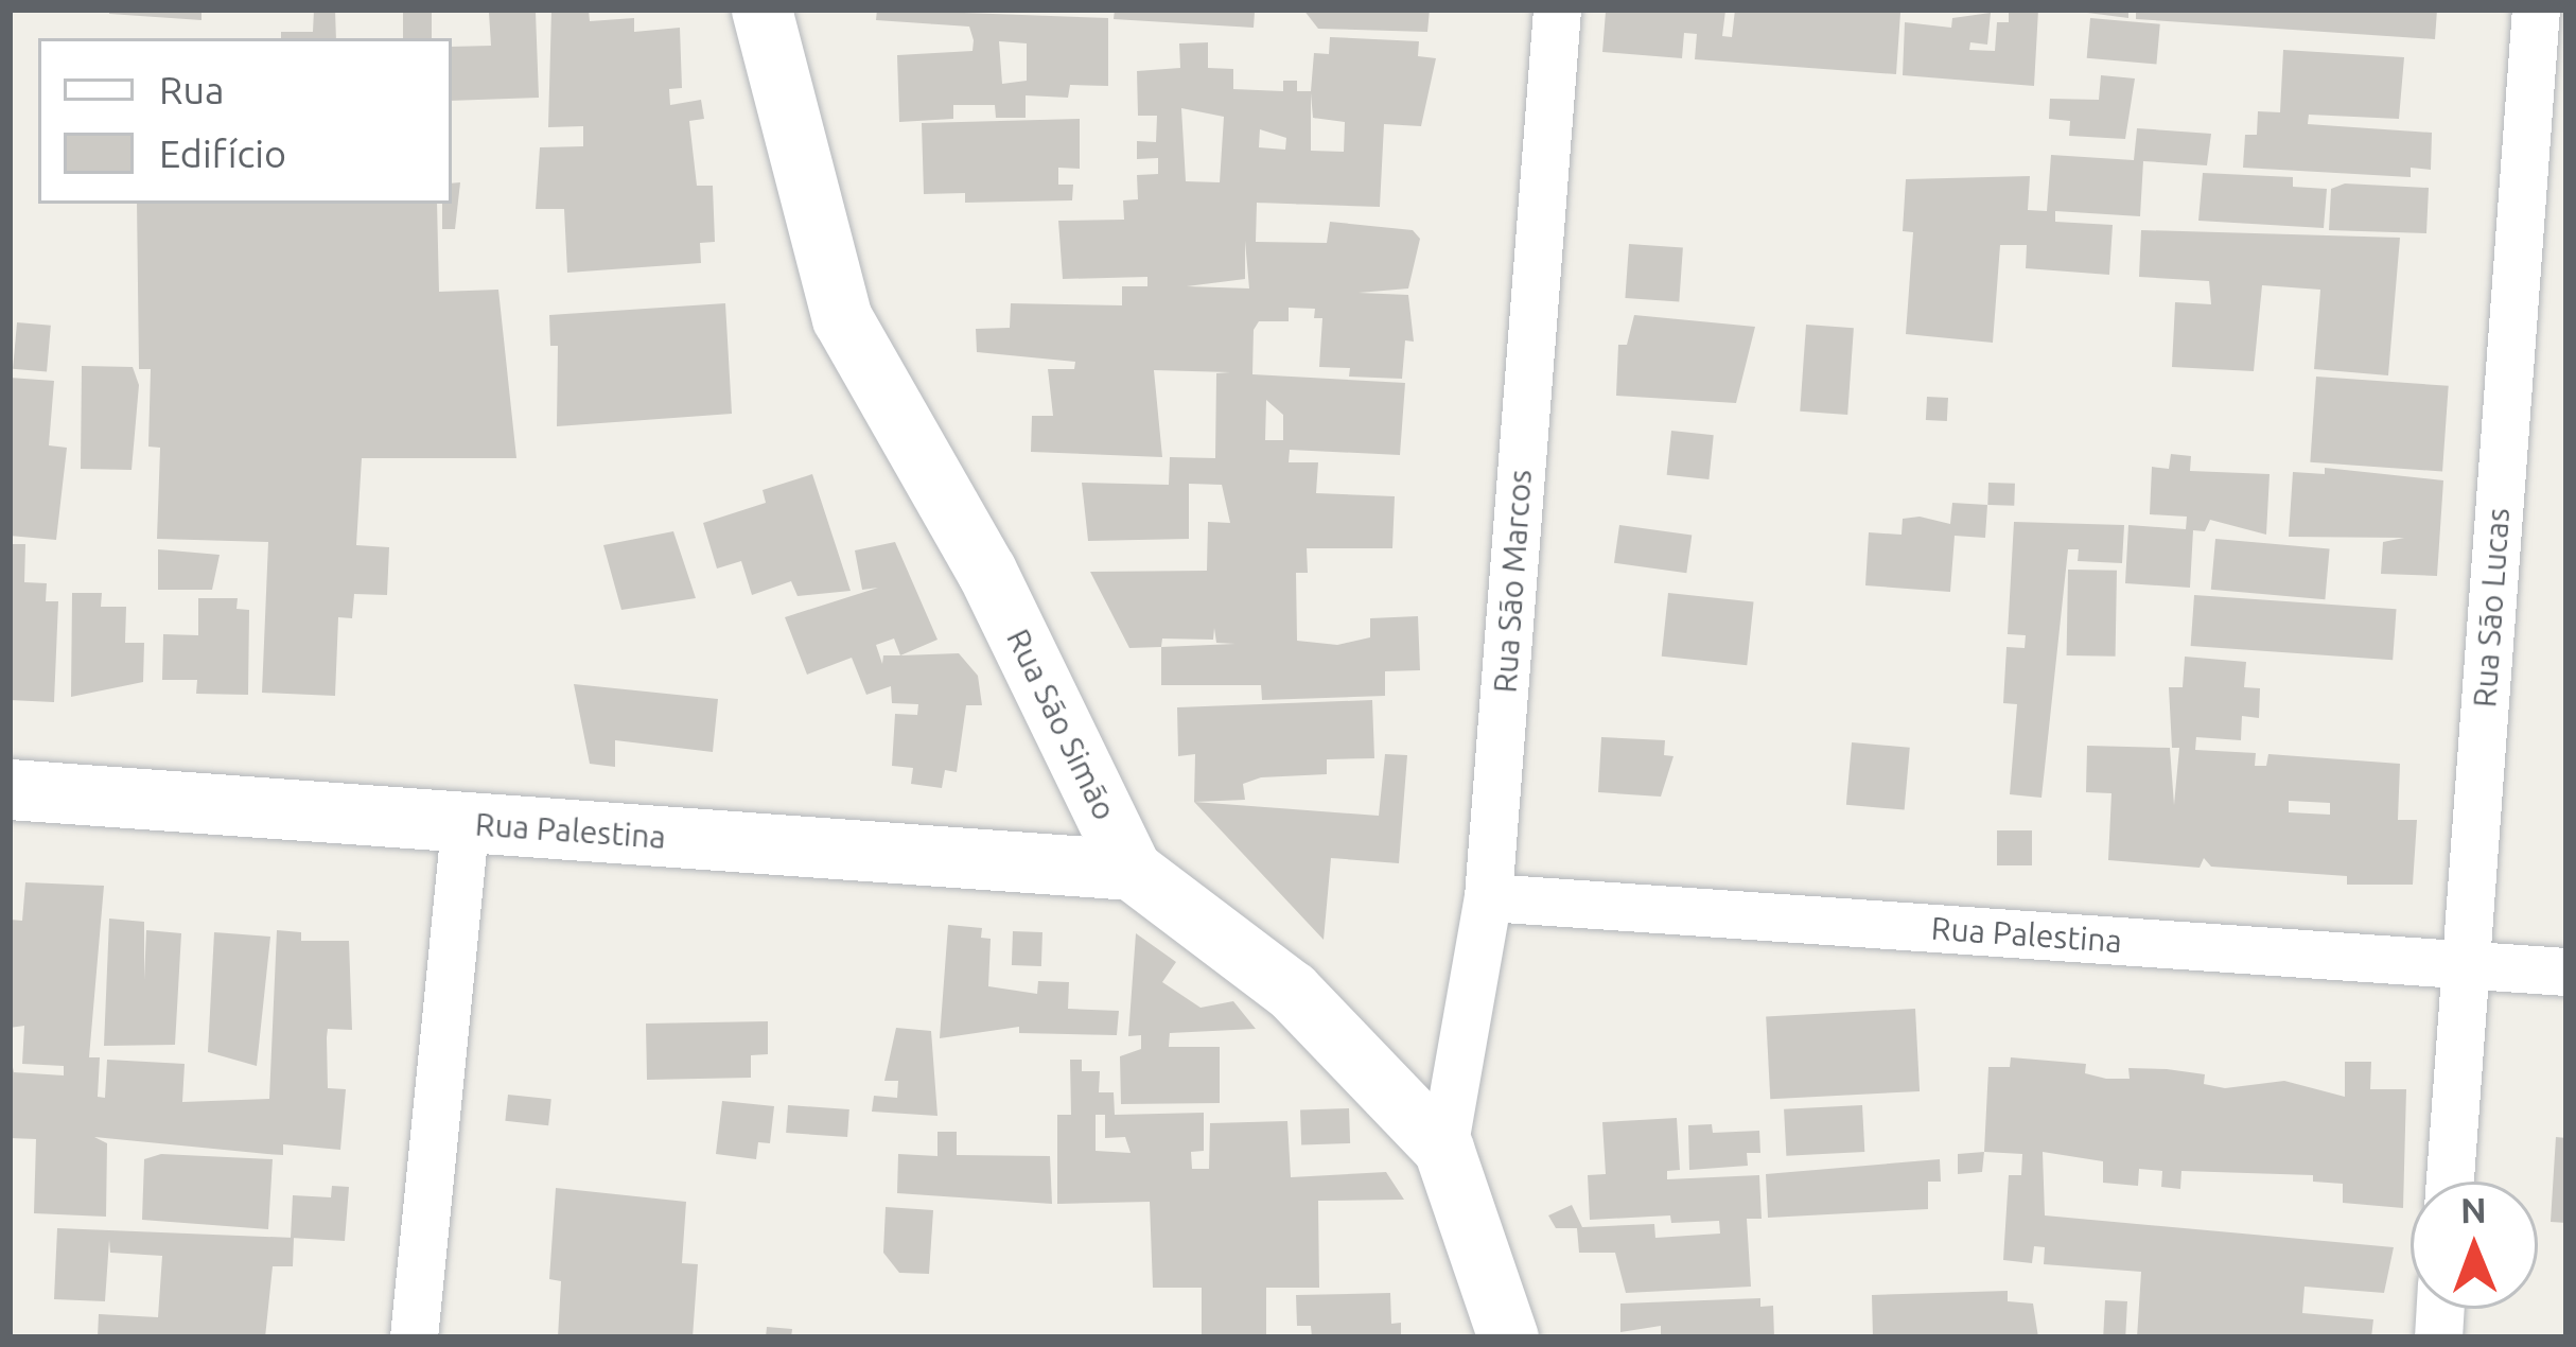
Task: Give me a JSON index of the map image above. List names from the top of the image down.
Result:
{
  "streets": {
    "street": [
      "Rua São Marcos",
      "Rua São Lucas",
      "Rua São Simão",
      "Rua Palestina"
    ]
  },
  "crossings": [
    ["Rua São Marcos", "Rua São Simão"],
    ["Rua São Marcos", "Rua Palestina"],
    ["Rua São Lucas", "Rua Palestina"],
    ["Rua São Simão", "Rua Palestina"]
  ],
  "legend": ["Rua", "Edifício"],
  "north": "top"
}
